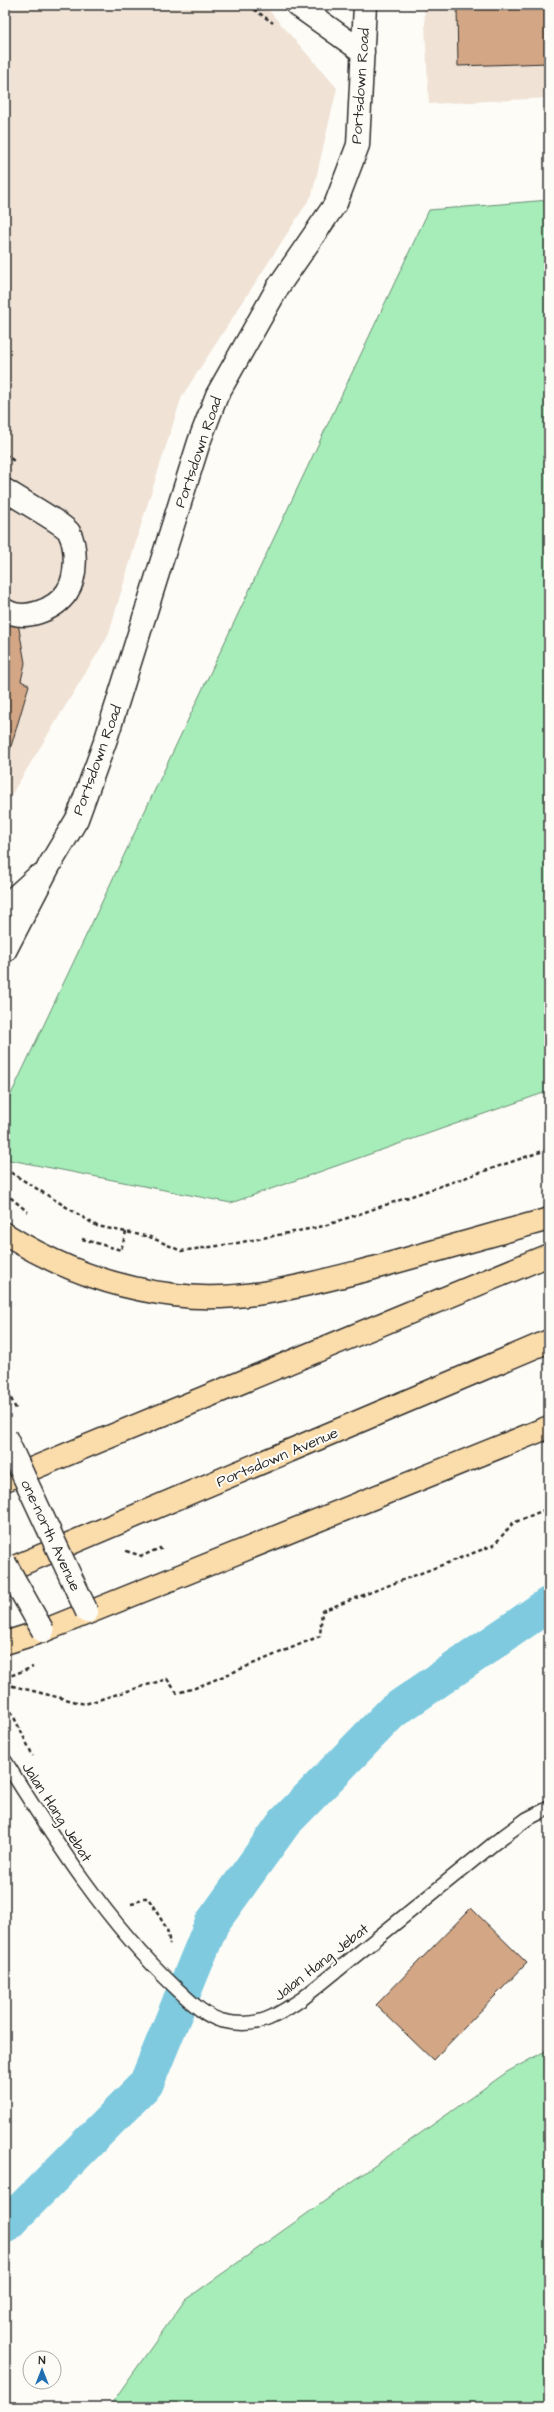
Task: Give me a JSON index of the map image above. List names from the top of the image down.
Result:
{
  "streets": {
    "highway": ["Portsdown Avenue"],
    "street": ["Portsdown Road", "one-north Avenue"],
    "lane": ["Jalan Hang Jebat"]
  },
  "north": "top"
}
